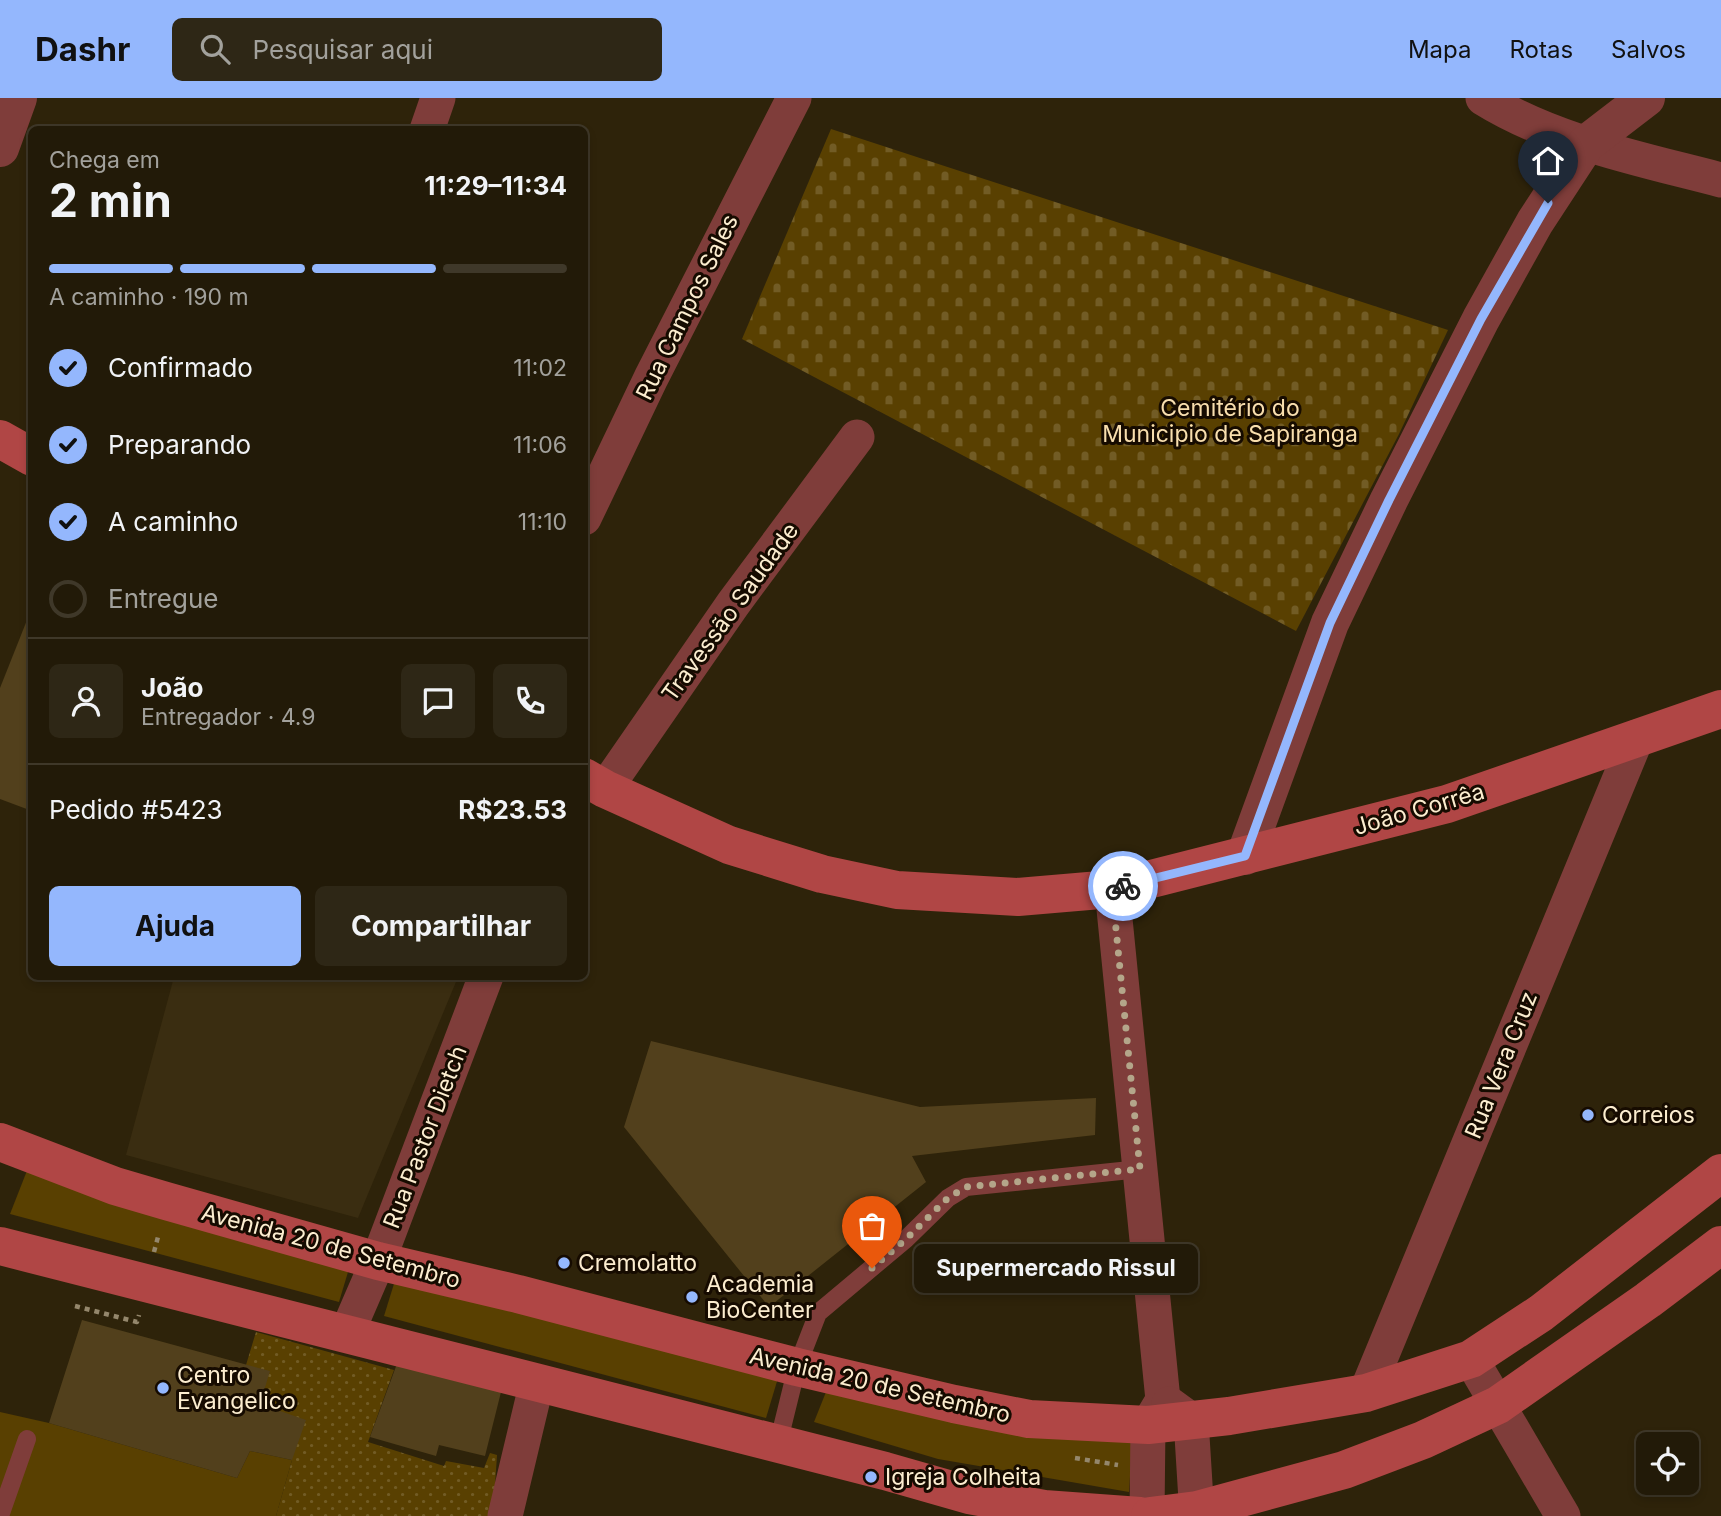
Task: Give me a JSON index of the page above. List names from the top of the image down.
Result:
{
  "streets": {
    "main road": ["João Corrêa", "Avenida 20 de Setembro"],
    "street": [
      "Rua Campos Sales",
      "Travessão Saudade",
      "Rua Vera Cruz",
      "Rua Pastor Dietch"
    ]
  },
  "crossings": [
    ["Travessão Saudade", "João Corrêa"],
    ["João Corrêa", "Rua Vera Cruz"],
    ["Rua Vera Cruz", "Avenida 20 de Setembro"],
    ["Rua Pastor Dietch", "Avenida 20 de Setembro"]
  ],
  "parks": ["Cemitério do Municipio de Sapiranga"],
  "places": [
    "Correios",
    "Cremolatto",
    "Supermercado Rissul",
    "Academia BioCenter",
    "Centro Evangelico",
    "Igreja Colheita"
  ],
  "page": {
    "header": "Dashr",
    "search": "Pesquisar aqui",
    "nav": ["Mapa", "Rotas", "Salvos"],
    "heading": ["2 min", "Chega em", "11:29–11:34"],
    "panel": [
      "João",
      "Entregador · 4.9",
      "Pedido #5423",
      "R$23.53"
    ],
    "bar": "A caminho · 190 m",
    "list": [
      ["Confirmado", "11:02"],
      ["Preparando", "11:06"],
      ["A caminho", "11:10"],
      "Entregue"
    ],
    "buttons": ["Ajuda", "Compartilhar"],
    "bubble": "Supermercado Rissul"
  }
}
